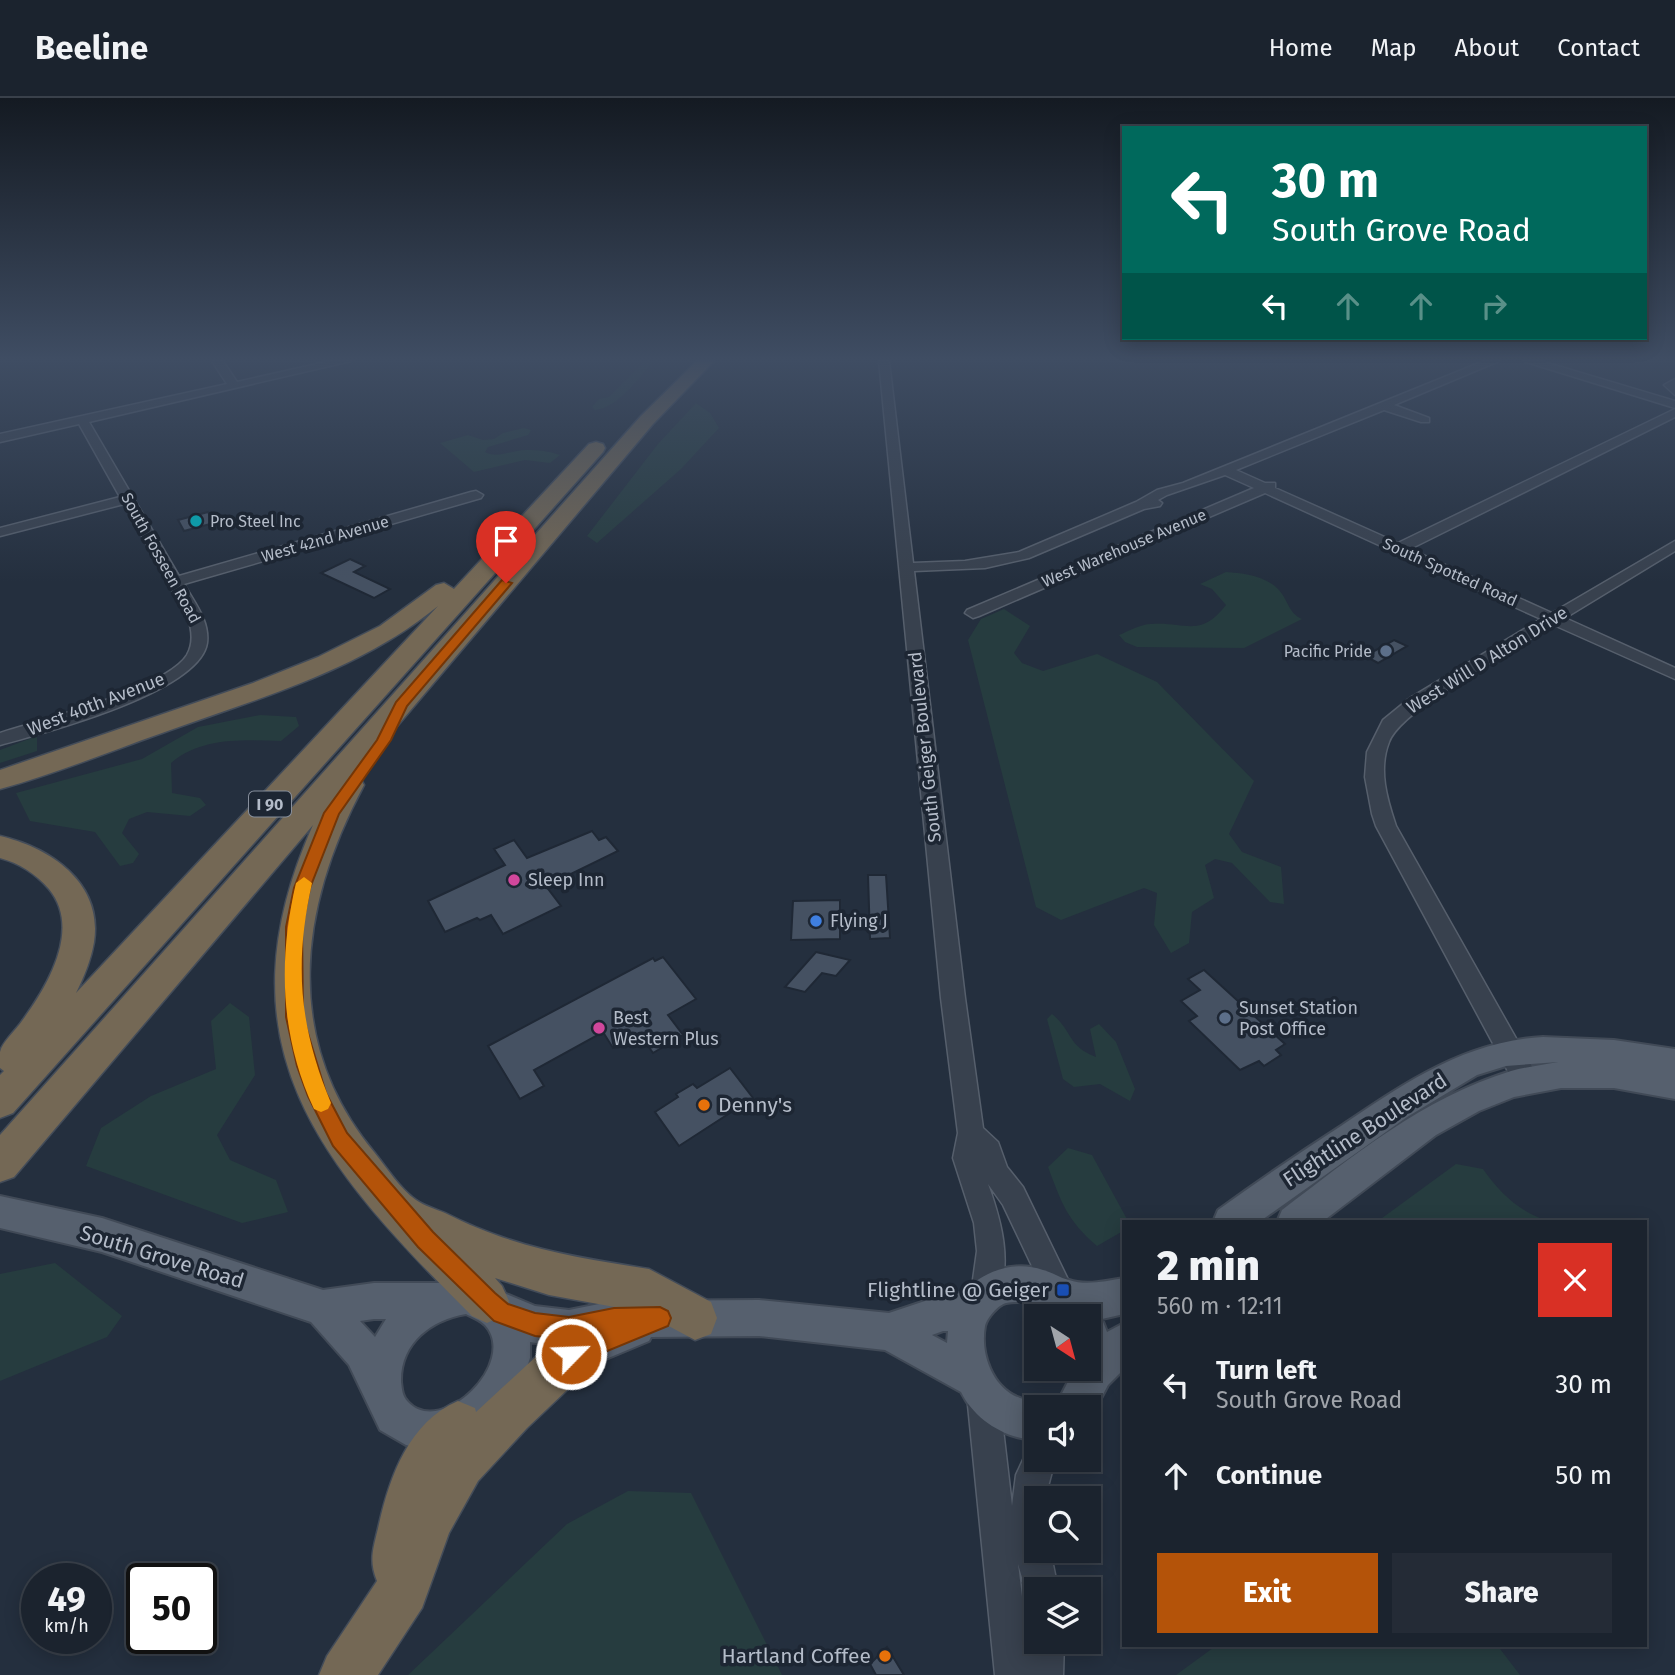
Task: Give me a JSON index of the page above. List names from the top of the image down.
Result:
{
  "streets": {
    "highway": ["I 90"],
    "main road": ["Flightline Boulevard", "South Grove Road"],
    "street": [
      "West 42nd Avenue",
      "West Warehouse Avenue",
      "South Fosseen Road",
      "South Spotted Road",
      "West Will D Alton Drive",
      "West 40th Avenue",
      "South Geiger Boulevard"
    ]
  },
  "crossings": [
    ["West 42nd Avenue", "South Fosseen Road"],
    ["West Warehouse Avenue", "South Spotted Road"],
    ["South Fosseen Road", "West 40th Avenue"],
    ["South Spotted Road", "West Will D Alton Drive"],
    ["West Will D Alton Drive", "Flightline Boulevard"],
    ["South Geiger Boulevard", "South Grove Road"]
  ],
  "places": {
    "other": [
      "Pro Steel Inc",
      "Pacific Pride",
      "Sleep Inn",
      "Flying J",
      "Sunset Station Post Office",
      "Best Western Plus",
      "Denny's",
      "Hartland Coffee"
    ],
    "transit": ["Flightline @ Geiger"]
  },
  "north": "bottom right",
  "page": {
    "header": "Beeline",
    "nav": [
      "Home",
      "Map",
      "About",
      "Contact"
    ],
    "turn": ["30 m", "South Grove Road"],
    "heading": ["2 min", "560 m · 12:11"],
    "list": [
      {
        "name": "Turn left",
        "note": "South Grove Road",
        "value": "30 m"
      },
      {
        "name": "Continue",
        "value": "50 m"
      }
    ],
    "buttons": ["Exit", "Share"],
    "speed": "49 km/h",
    "limit": "50"
  }
}
